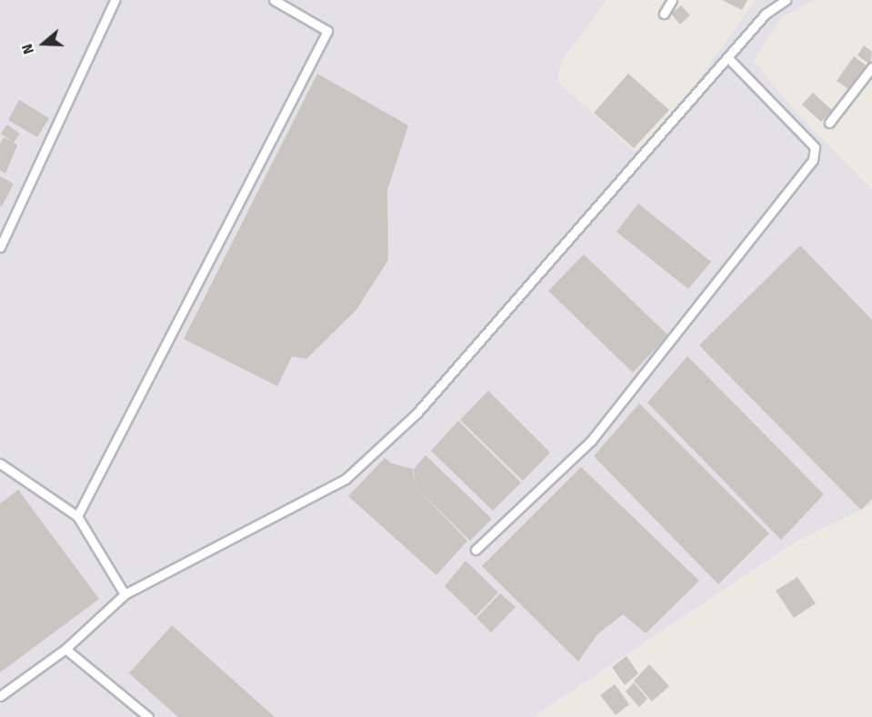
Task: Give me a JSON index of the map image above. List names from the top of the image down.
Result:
{
  "north": "left"
}
